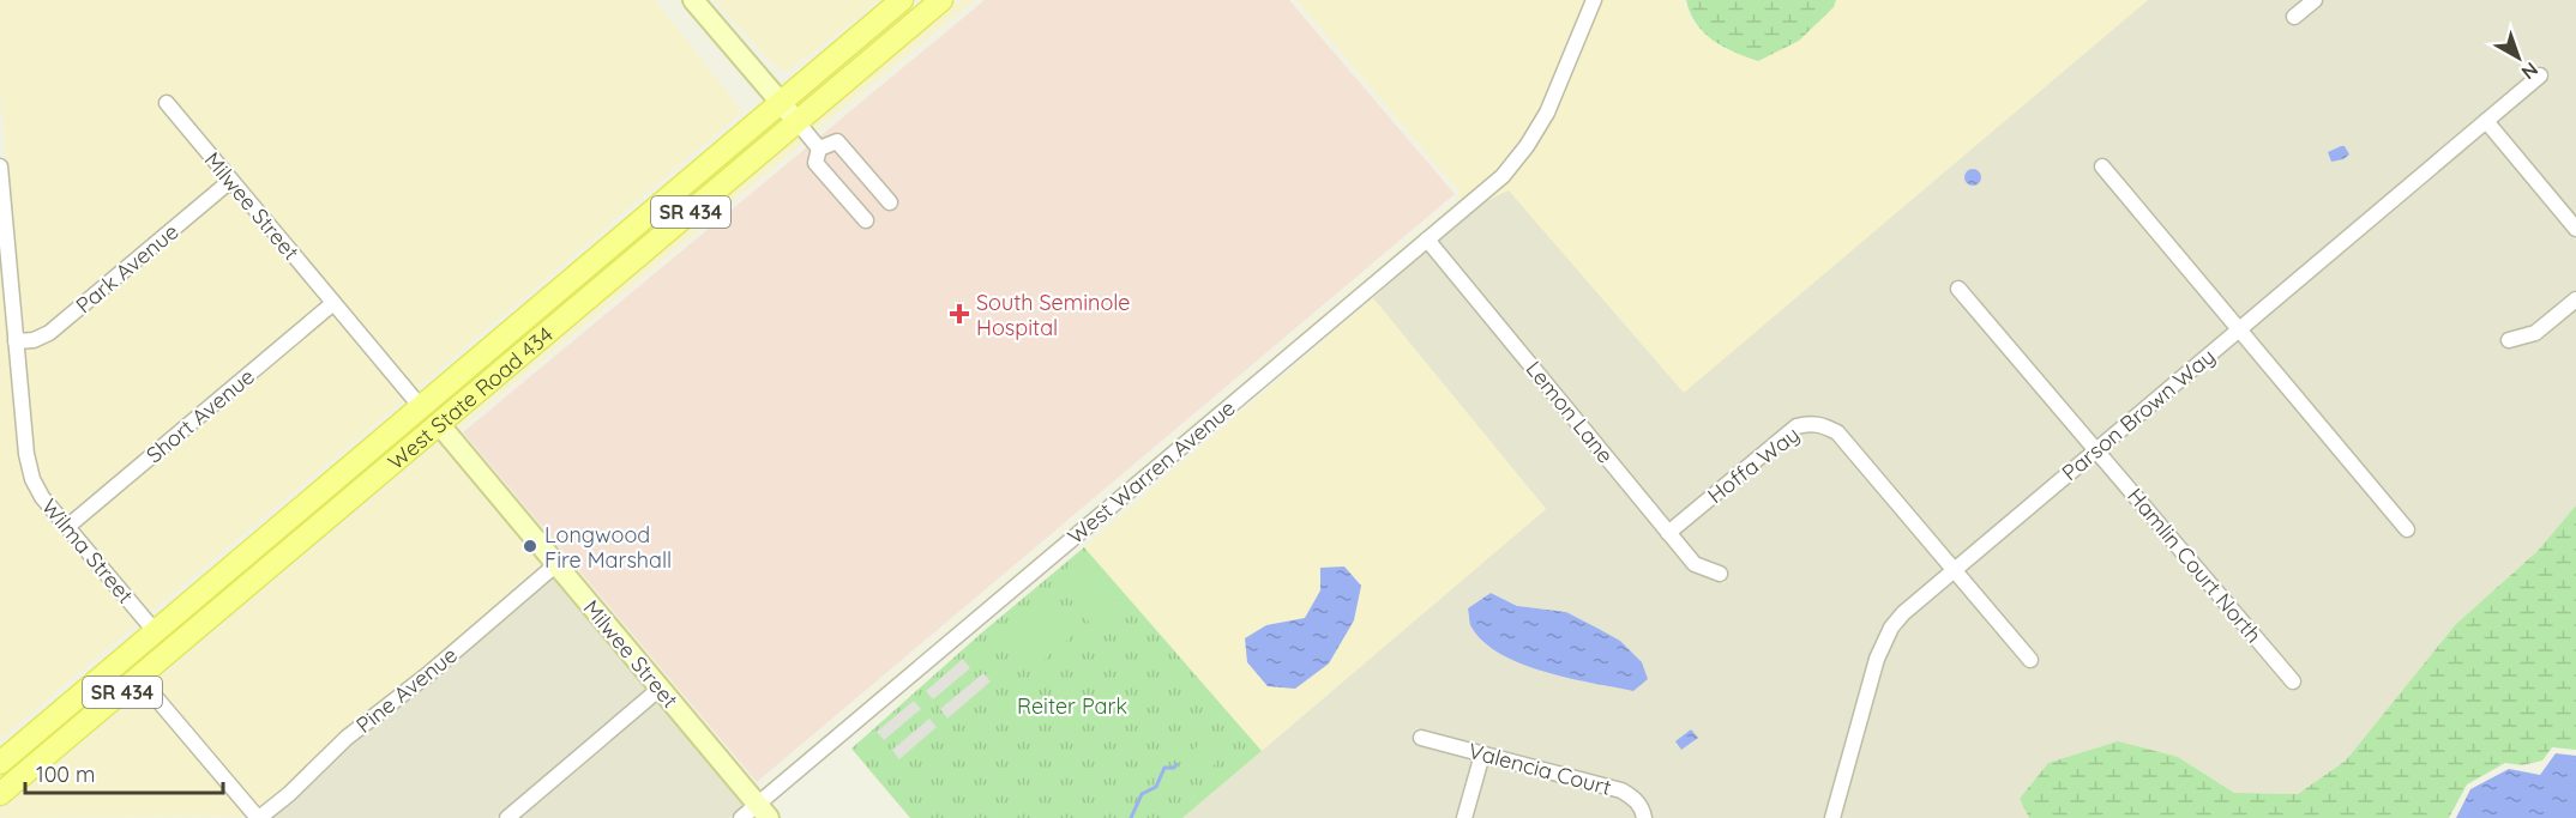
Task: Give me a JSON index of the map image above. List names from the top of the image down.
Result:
{
  "streets": {
    "main road": ["SR 434", "West State Road 434"],
    "street": [
      "Milwee Street",
      "Park Avenue",
      "Lemon Lane",
      "Parson Brown Way",
      "Short Avenue",
      "Hoffa Way",
      "West Warren Avenue",
      "Wilma Street",
      "Hamlin Court North",
      "Pine Avenue",
      "Valencia Court"
    ]
  },
  "crossings": [
    ["Milwee Street", "Park Avenue"],
    ["Milwee Street", "West State Road 434"],
    ["Milwee Street", "Short Avenue"],
    ["Milwee Street", "West Warren Avenue"],
    ["Milwee Street", "Pine Avenue"],
    ["Park Avenue", "Wilma Street"],
    ["West State Road 434", "Wilma Street"],
    ["Lemon Lane", "Hoffa Way"],
    ["Lemon Lane", "West Warren Avenue"],
    ["Parson Brown Way", "Hoffa Way"],
    ["Parson Brown Way", "Hamlin Court North"],
    ["Short Avenue", "Wilma Street"]
  ],
  "parks": ["Reiter Park"],
  "places": {
    "health": ["South Seminole Hospital"],
    "other": ["Longwood Fire Marshall"]
  },
  "scale_bar": "100 m",
  "north": "bottom right"
}
